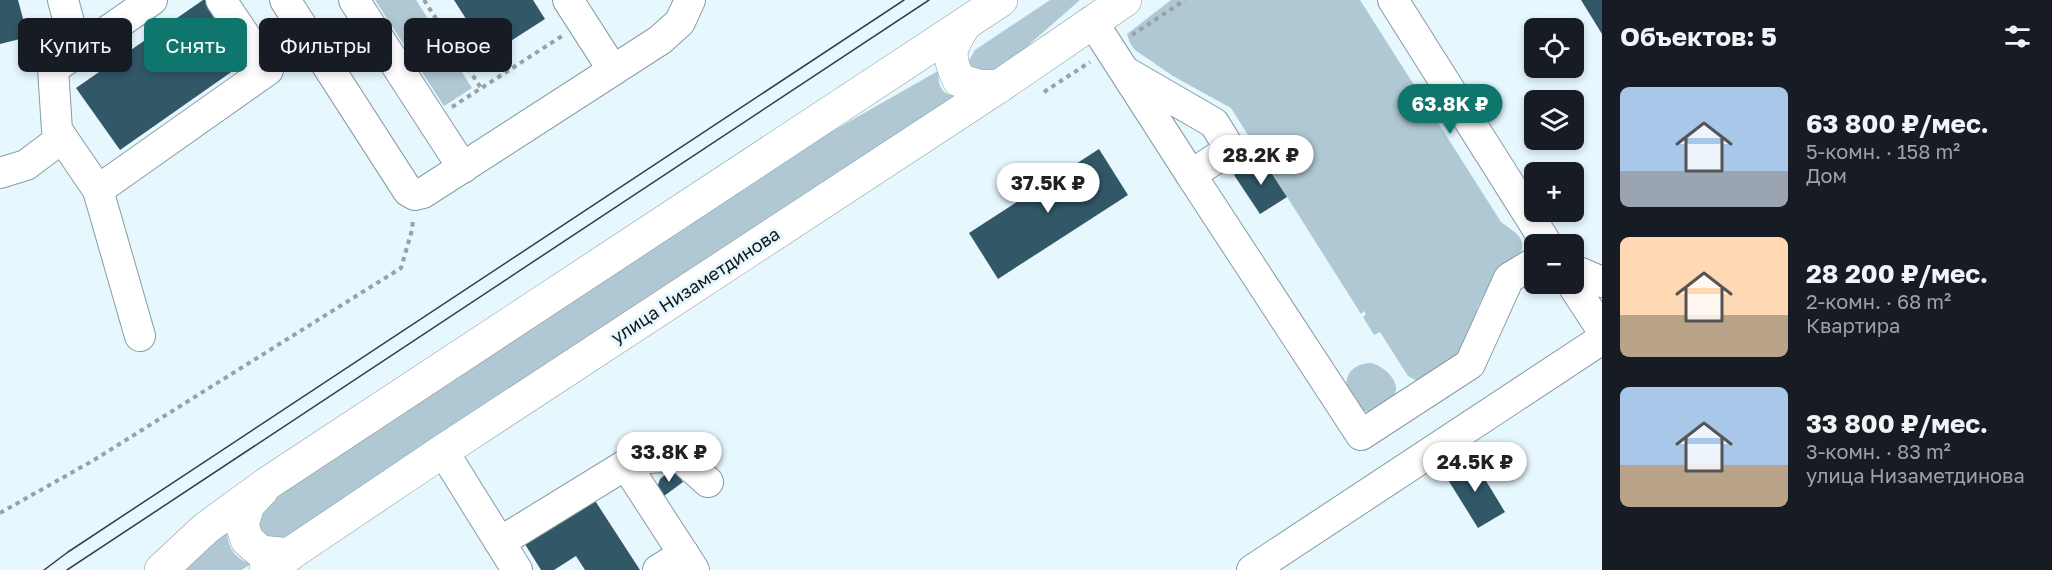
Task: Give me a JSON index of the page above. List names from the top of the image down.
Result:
{
  "streets": {
    "main road": ["улица Низаметдинова"]
  },
  "page": {
    "heading": "Объектов: 5",
    "map_buttons": ["+", "−"],
    "chip": [
      "Купить",
      "Снять",
      "Фильтры",
      "Новое"
    ],
    "list": [
      {
        "name": "63 800 ₽/мес.",
        "note": "5-комн. · 158 m² · Дом"
      },
      {
        "name": "28 200 ₽/мес.",
        "note": "2-комн. · 68 m² · Квартира"
      },
      {
        "name": "33 800 ₽/мес.",
        "note": "3-комн. · 83 m² · улица Низаметдинова"
      }
    ],
    "price": [
      "63.8K ₽",
      "28.2K ₽",
      "37.5K ₽",
      "33.8K ₽",
      "24.5K ₽"
    ]
  }
}
